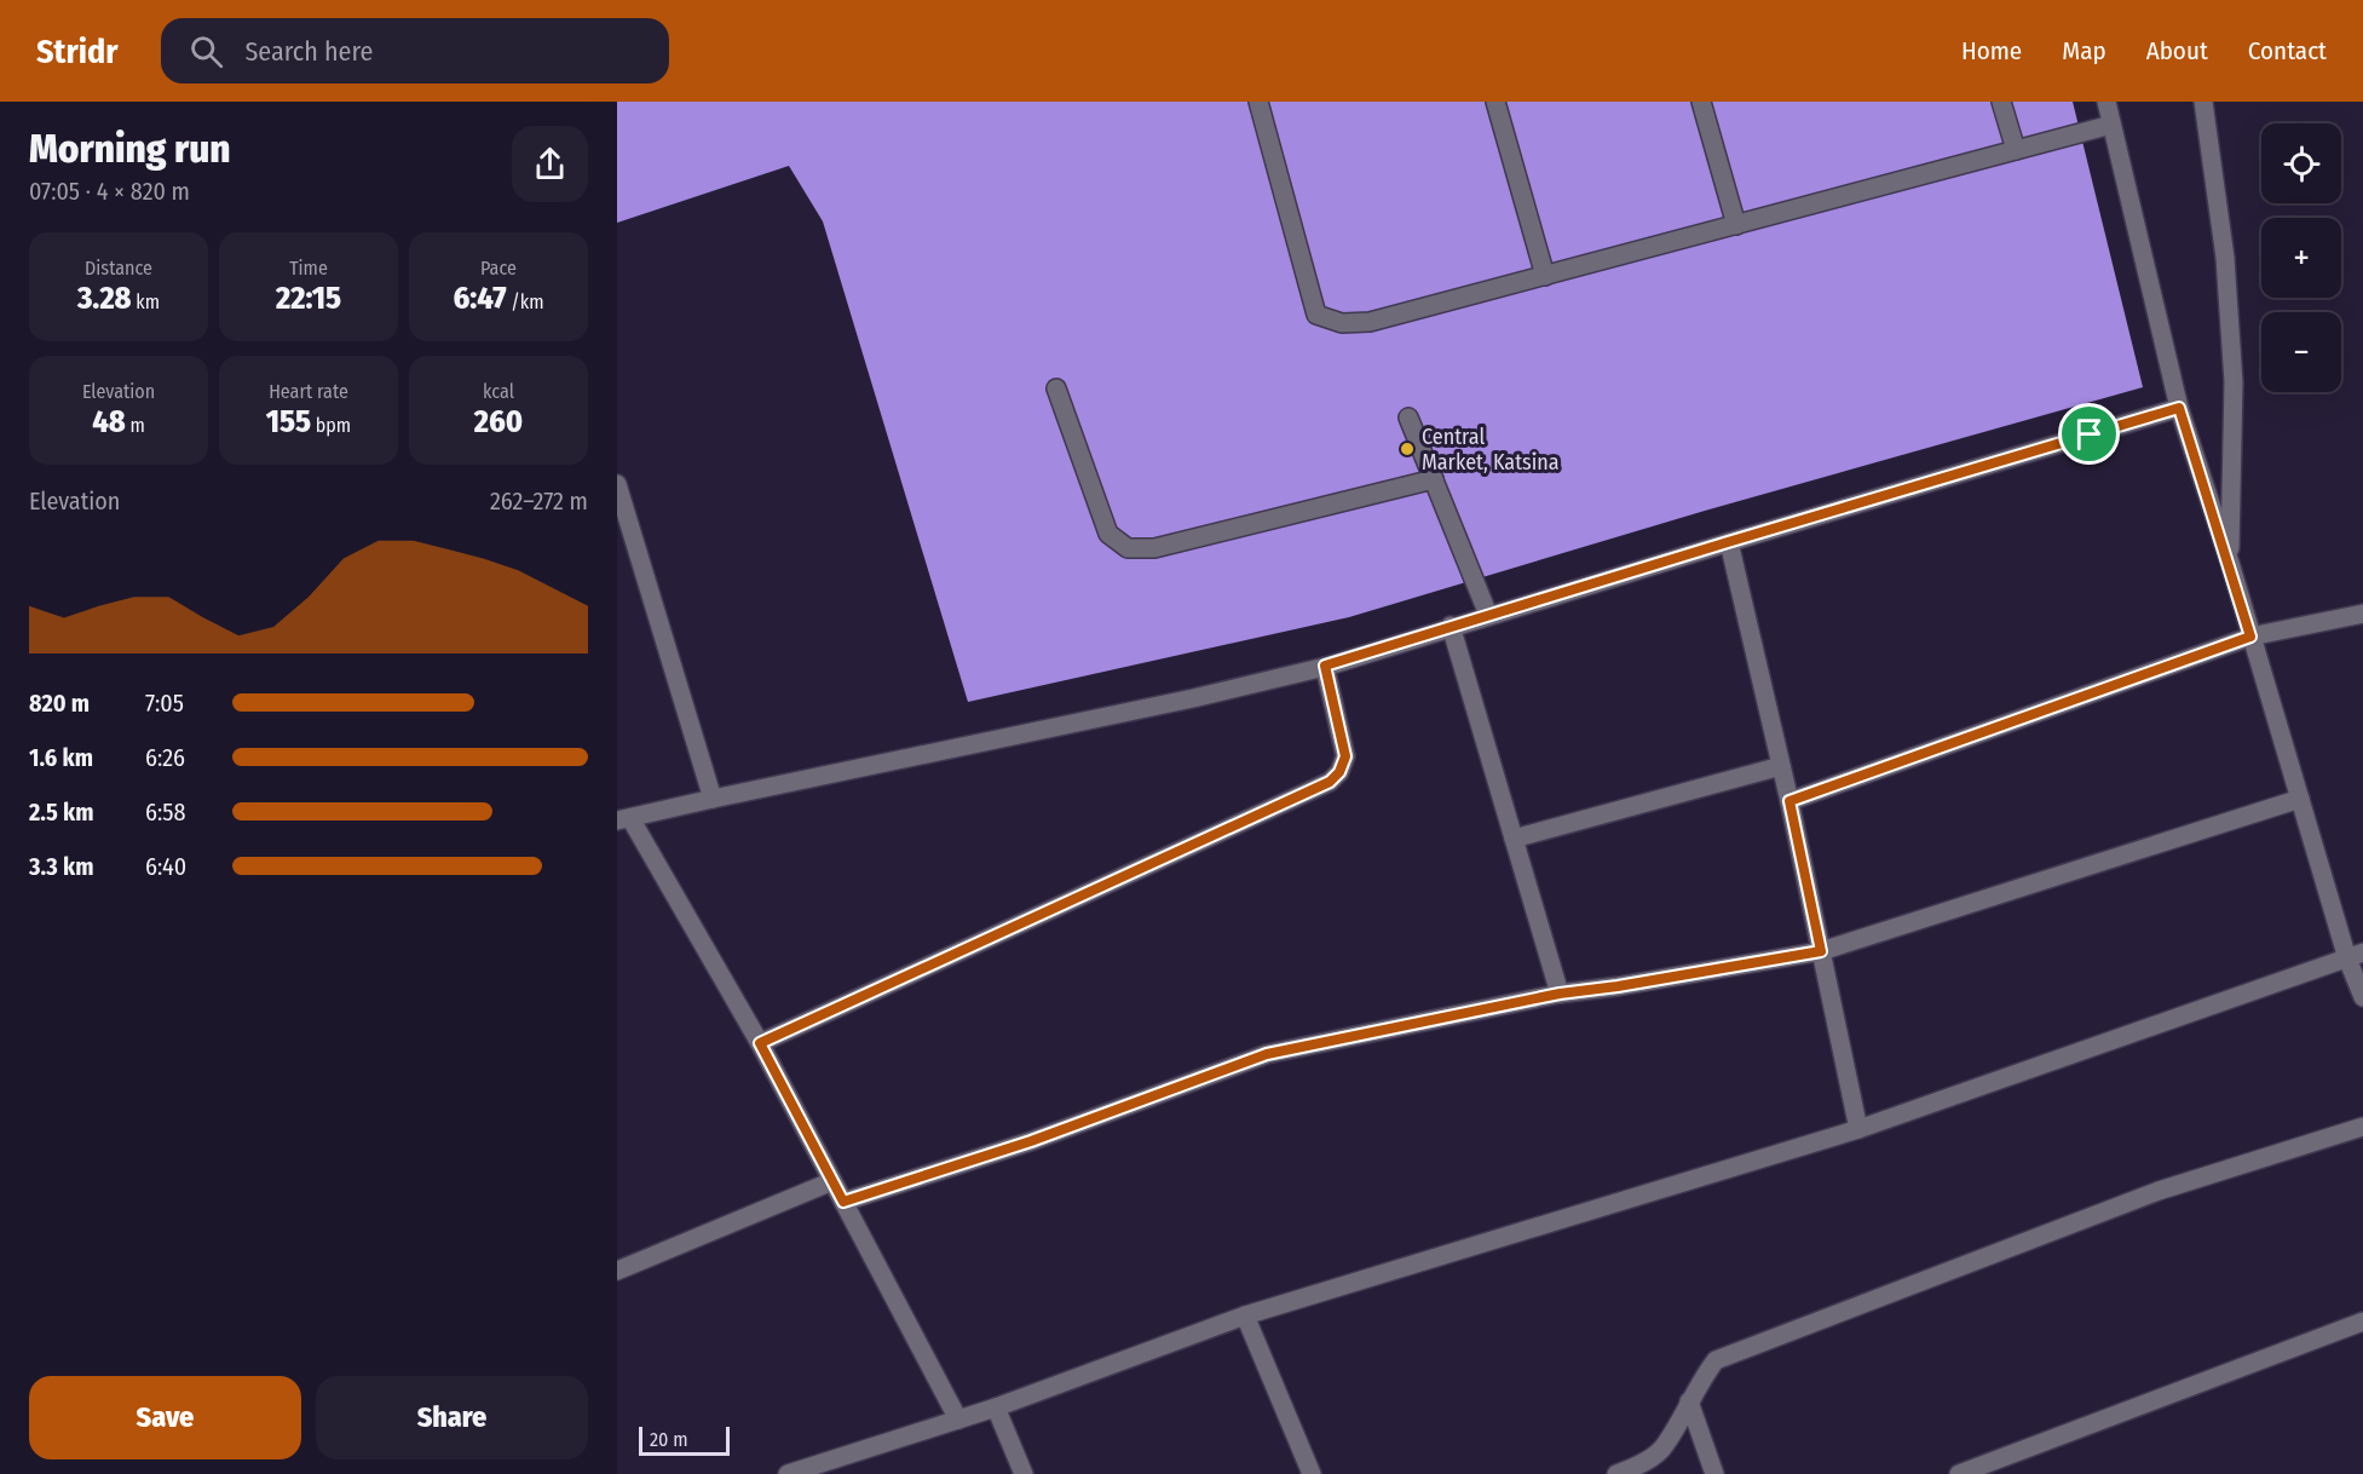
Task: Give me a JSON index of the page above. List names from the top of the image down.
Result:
{
  "places": ["Central Market, Katsina"],
  "scale_bar": "20 m",
  "page": {
    "header": "Stridr",
    "search": "Search here",
    "nav": [
      "Home",
      "Map",
      "About",
      "Contact"
    ],
    "heading": ["Morning run", "07:05 · 4 × 820 m"],
    "map_buttons": ["+", "−"],
    "stats": [
      ["Distance", "3.28 km"],
      ["Time", "22:15"],
      ["Pace", "6:47 /km"],
      ["Elevation", "48 m"],
      ["Heart rate", "155 bpm"],
      ["kcal", "260"]
    ],
    "chart": ["Elevation", "262–272 m"],
    "list": [
      {
        "name": "820 m",
        "note": "7:05"
      },
      {
        "name": "1.6 km",
        "note": "6:26"
      },
      {
        "name": "2.5 km",
        "note": "6:58"
      },
      {
        "name": "3.3 km",
        "note": "6:40"
      }
    ],
    "buttons": ["Save", "Share"],
    "scale": "20 m"
  }
}
